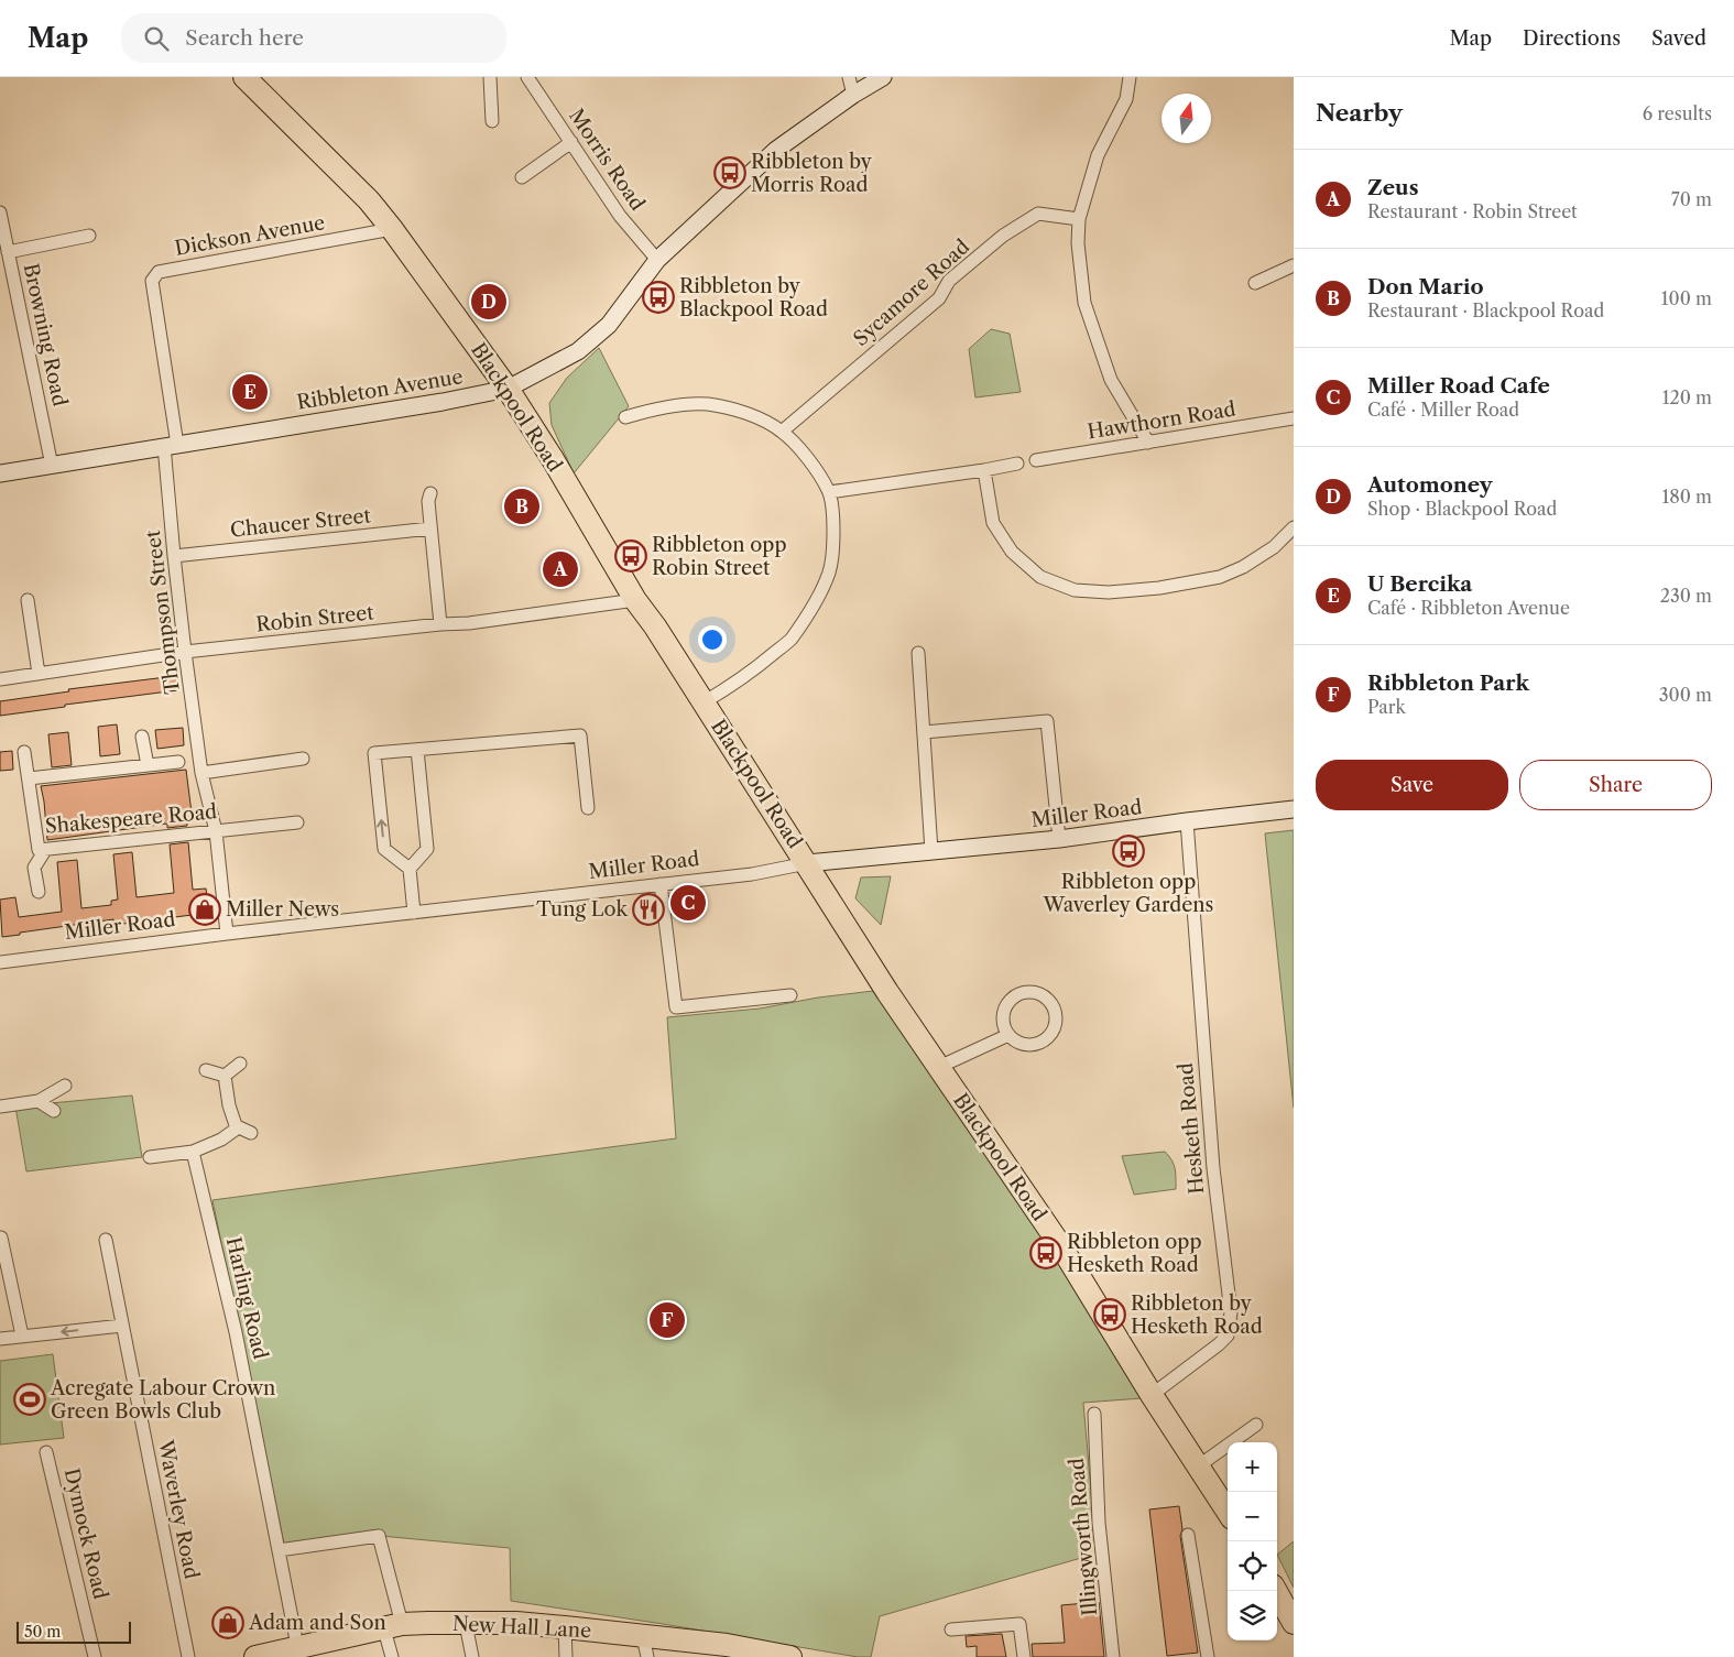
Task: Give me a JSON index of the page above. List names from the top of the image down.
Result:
{
  "streets": {
    "highway": ["Blackpool Road", "New Hall Lane"],
    "main road": ["Ribbleton Avenue", "Miller Road"],
    "street": [
      "Morris Road",
      "Dickson Avenue",
      "Sycamore Road",
      "Browning Road",
      "Hawthorn Road",
      "Chaucer Street",
      "Thompson Street",
      "Robin Street",
      "Shakespeare Road",
      "Hesketh Road",
      "Harling Road",
      "Waverley Road",
      "Dymock Road",
      "Illingworth Road"
    ]
  },
  "crossings": [
    ["Morris Road", "Ribbleton Avenue"],
    ["Dickson Avenue", "Ribbleton Avenue"],
    ["Dickson Avenue", "Blackpool Road"],
    ["Dickson Avenue", "Thompson Street"],
    ["Browning Road", "Ribbleton Avenue"],
    ["Ribbleton Avenue", "Blackpool Road"],
    ["Ribbleton Avenue", "Thompson Street"],
    ["Blackpool Road", "Robin Street"],
    ["Blackpool Road", "Miller Road"],
    ["Blackpool Road", "Hesketh Road"],
    ["Chaucer Street", "Thompson Street"],
    ["Thompson Street", "Robin Street"],
    ["Thompson Street", "Miller Road"],
    ["Thompson Street", "Shakespeare Road"],
    ["Miller Road", "Hesketh Road"],
    ["Harling Road", "New Hall Lane"]
  ],
  "places": {
    "bus stop": [
      "Ribbleton by Morris Road",
      "Ribbleton by Blackpool Road",
      "Ribbleton opp Robin Street",
      "Ribbleton opp Waverley Gardens",
      "Ribbleton opp Hesketh Road",
      "Ribbleton by Hesketh Road"
    ],
    "shop": ["Miller News", "Adam and Son"],
    "restaurant": ["Tung Lok"],
    "sports": ["Acregate Labour Crown Green Bowls Club"]
  },
  "scale_bar": "50 m",
  "north": "top",
  "page": {
    "header": "Map",
    "search": "Search here",
    "nav": ["Map", "Directions", "Saved"],
    "heading": ["Nearby", "6 results"],
    "list": [
      {
        "mark": "A",
        "name": "Zeus",
        "note": "Restaurant · Robin Street",
        "value": "70 m"
      },
      {
        "mark": "B",
        "name": "Don Mario",
        "note": "Restaurant · Blackpool Road",
        "value": "100 m"
      },
      {
        "mark": "C",
        "name": "Miller Road Cafe",
        "note": "Café · Miller Road",
        "value": "120 m"
      },
      {
        "mark": "D",
        "name": "Automoney",
        "note": "Shop · Blackpool Road",
        "value": "180 m"
      },
      {
        "mark": "E",
        "name": "U Bercika",
        "note": "Café · Ribbleton Avenue",
        "value": "230 m"
      },
      {
        "mark": "F",
        "name": "Ribbleton Park",
        "note": "Park",
        "value": "300 m"
      }
    ],
    "pins": [
      "D",
      "E",
      "B",
      "A",
      "C",
      "F"
    ],
    "buttons": ["Save", "Share"],
    "map_buttons": ["+", "−"],
    "scale": "50 m"
  }
}
